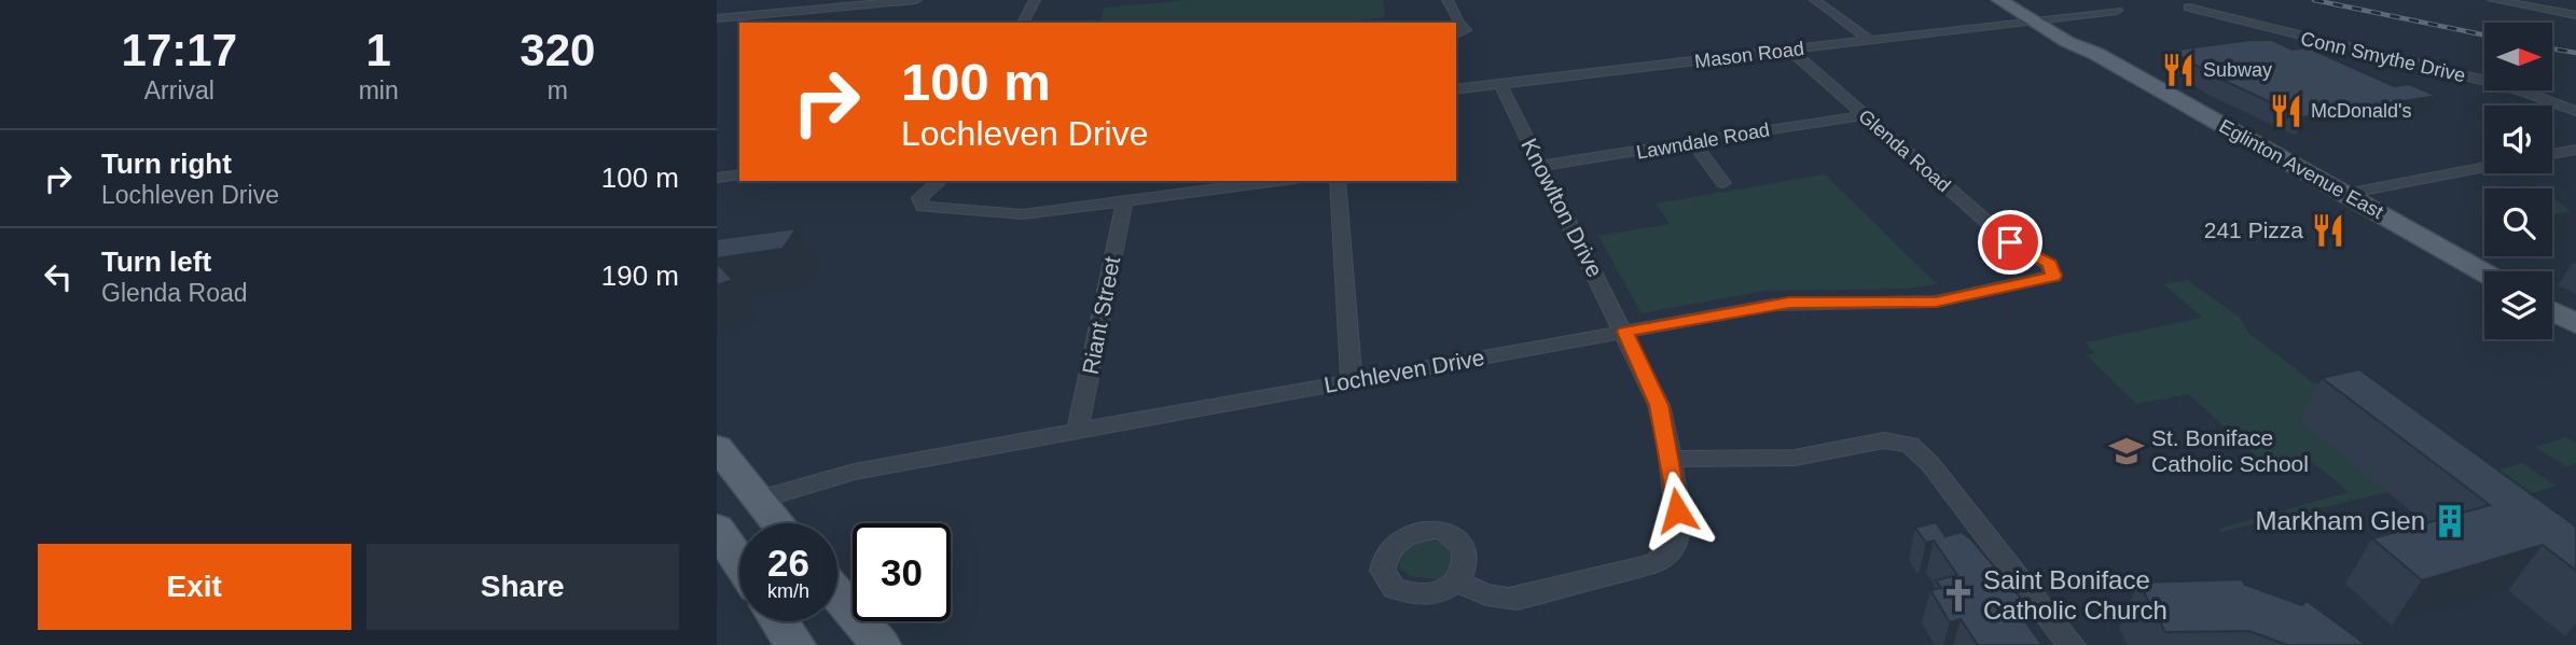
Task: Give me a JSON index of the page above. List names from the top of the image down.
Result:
{
  "streets": {
    "main road": ["Eglinton Avenue East"],
    "street": [
      "Mason Road",
      "Conn Smythe Drive",
      "Lawndale Road",
      "Glenda Road",
      "Knowlton Drive",
      "Riant Street",
      "Lochleven Drive"
    ]
  },
  "crossings": [
    ["Mason Road", "Glenda Road"],
    ["Mason Road", "Eglinton Avenue East"],
    ["Mason Road", "Knowlton Drive"],
    ["Lawndale Road", "Glenda Road"],
    ["Lawndale Road", "Knowlton Drive"],
    ["Glenda Road", "Lochleven Drive"],
    ["Knowlton Drive", "Lochleven Drive"],
    ["Riant Street", "Lochleven Drive"]
  ],
  "places": {
    "restaurant": ["Subway", "McDonald's", "241 Pizza"],
    "school or university": ["St. Boniface Catholic School"],
    "building": ["Markham Glen"],
    "church": ["Saint Boniface Catholic Church"]
  },
  "north": "right",
  "page": {
    "eta": [
      "17:17",
      "Arrival",
      "1",
      "min",
      "320",
      "m"
    ],
    "turn": ["100 m", "Lochleven Drive"],
    "list": [
      {
        "name": "Turn right",
        "note": "Lochleven Drive",
        "value": "100 m"
      },
      {
        "name": "Turn left",
        "note": "Glenda Road",
        "value": "190 m"
      }
    ],
    "speed": "26 km/h",
    "limit": "30",
    "buttons": ["Exit", "Share"]
  }
}
